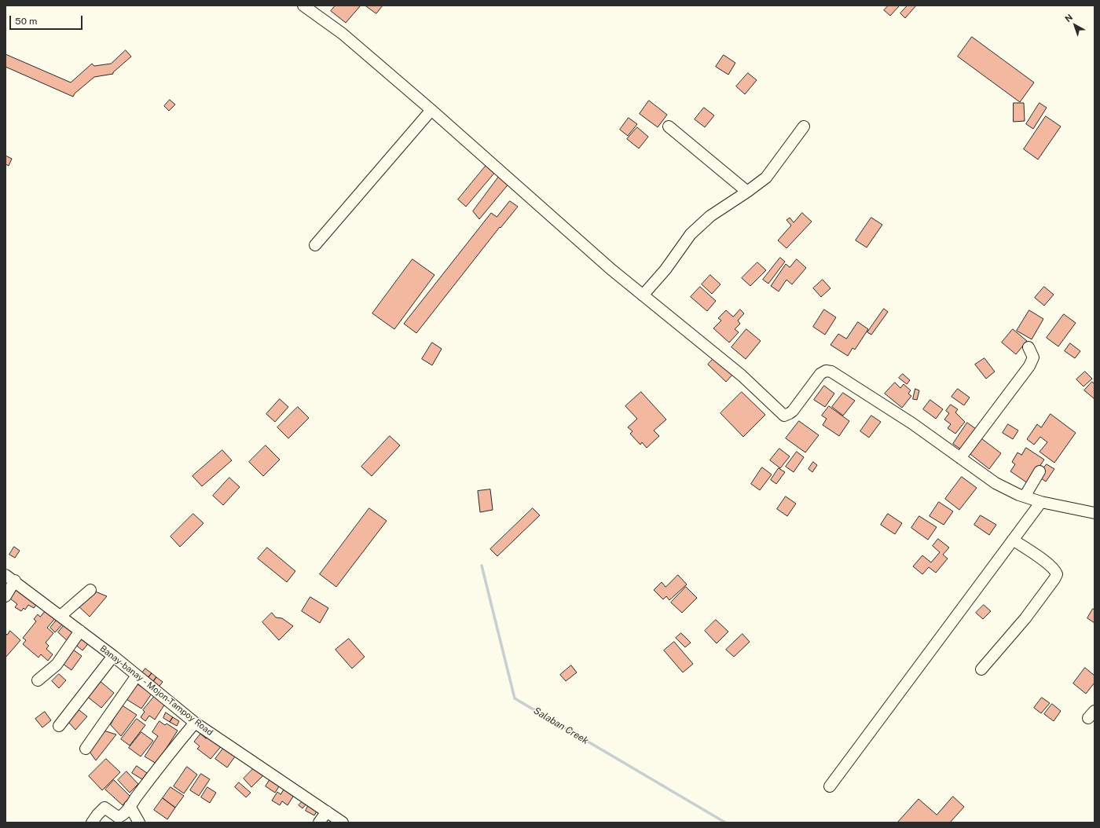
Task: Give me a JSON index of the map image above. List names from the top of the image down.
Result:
{
  "streets": {
    "street": ["Banay-banay - Mojon-Tampoy Road"]
  },
  "water": ["Salaban Creek"],
  "scale_bar": "50 m",
  "north": "top left"
}
